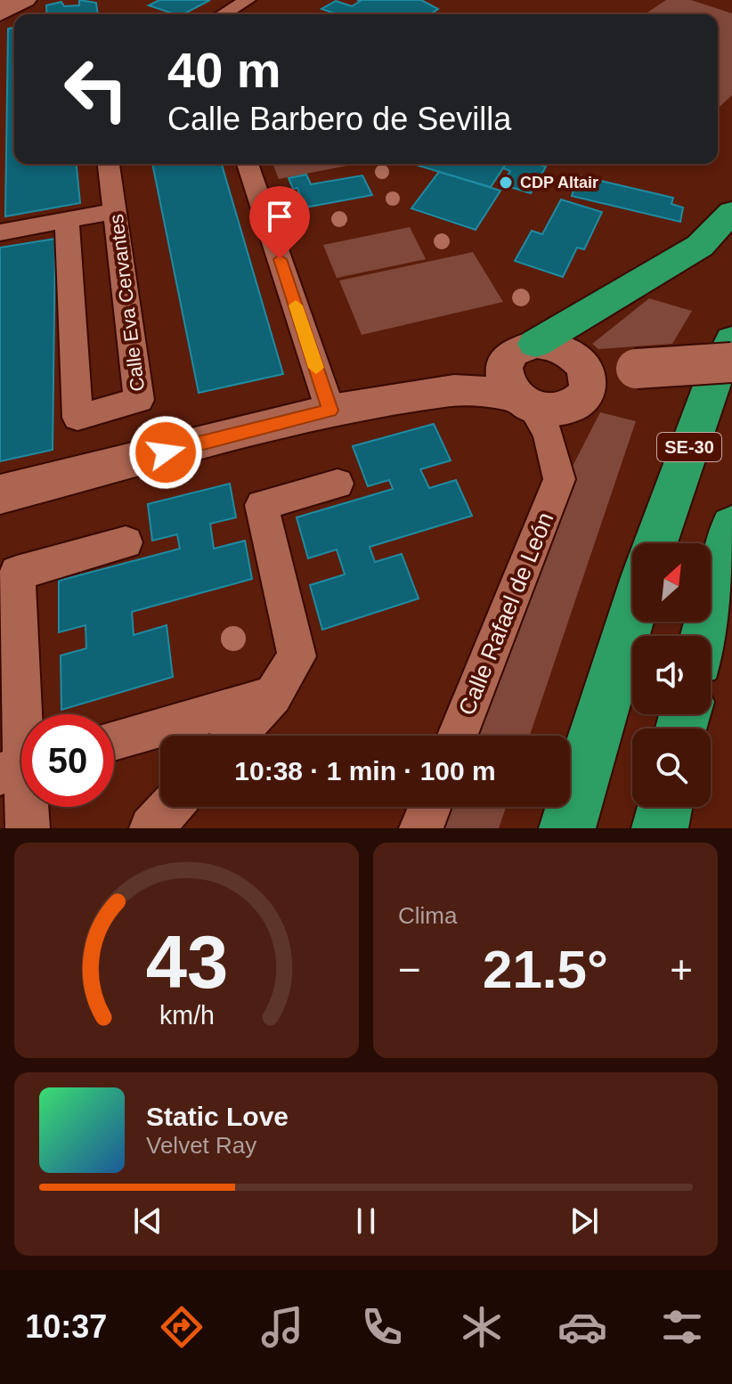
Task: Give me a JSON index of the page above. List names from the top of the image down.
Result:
{
  "streets": {
    "highway": ["SE-30"],
    "street": ["Calle Eva Cervantes", "Calle Rafael de León"]
  },
  "places": ["CDP Altair"],
  "north": "top right",
  "page": {
    "turn": ["40 m", "Calle Barbero de Sevilla"],
    "limit": "50",
    "trip": "10:38 · 1 min · 100 m",
    "tile": "Clima",
    "heat": ["−", "21.5°", "+"],
    "song": ["Static Love", "Velvet Ray"],
    "tabs": "10:37",
    "gauge": ["43", "km/h"]
  }
}
